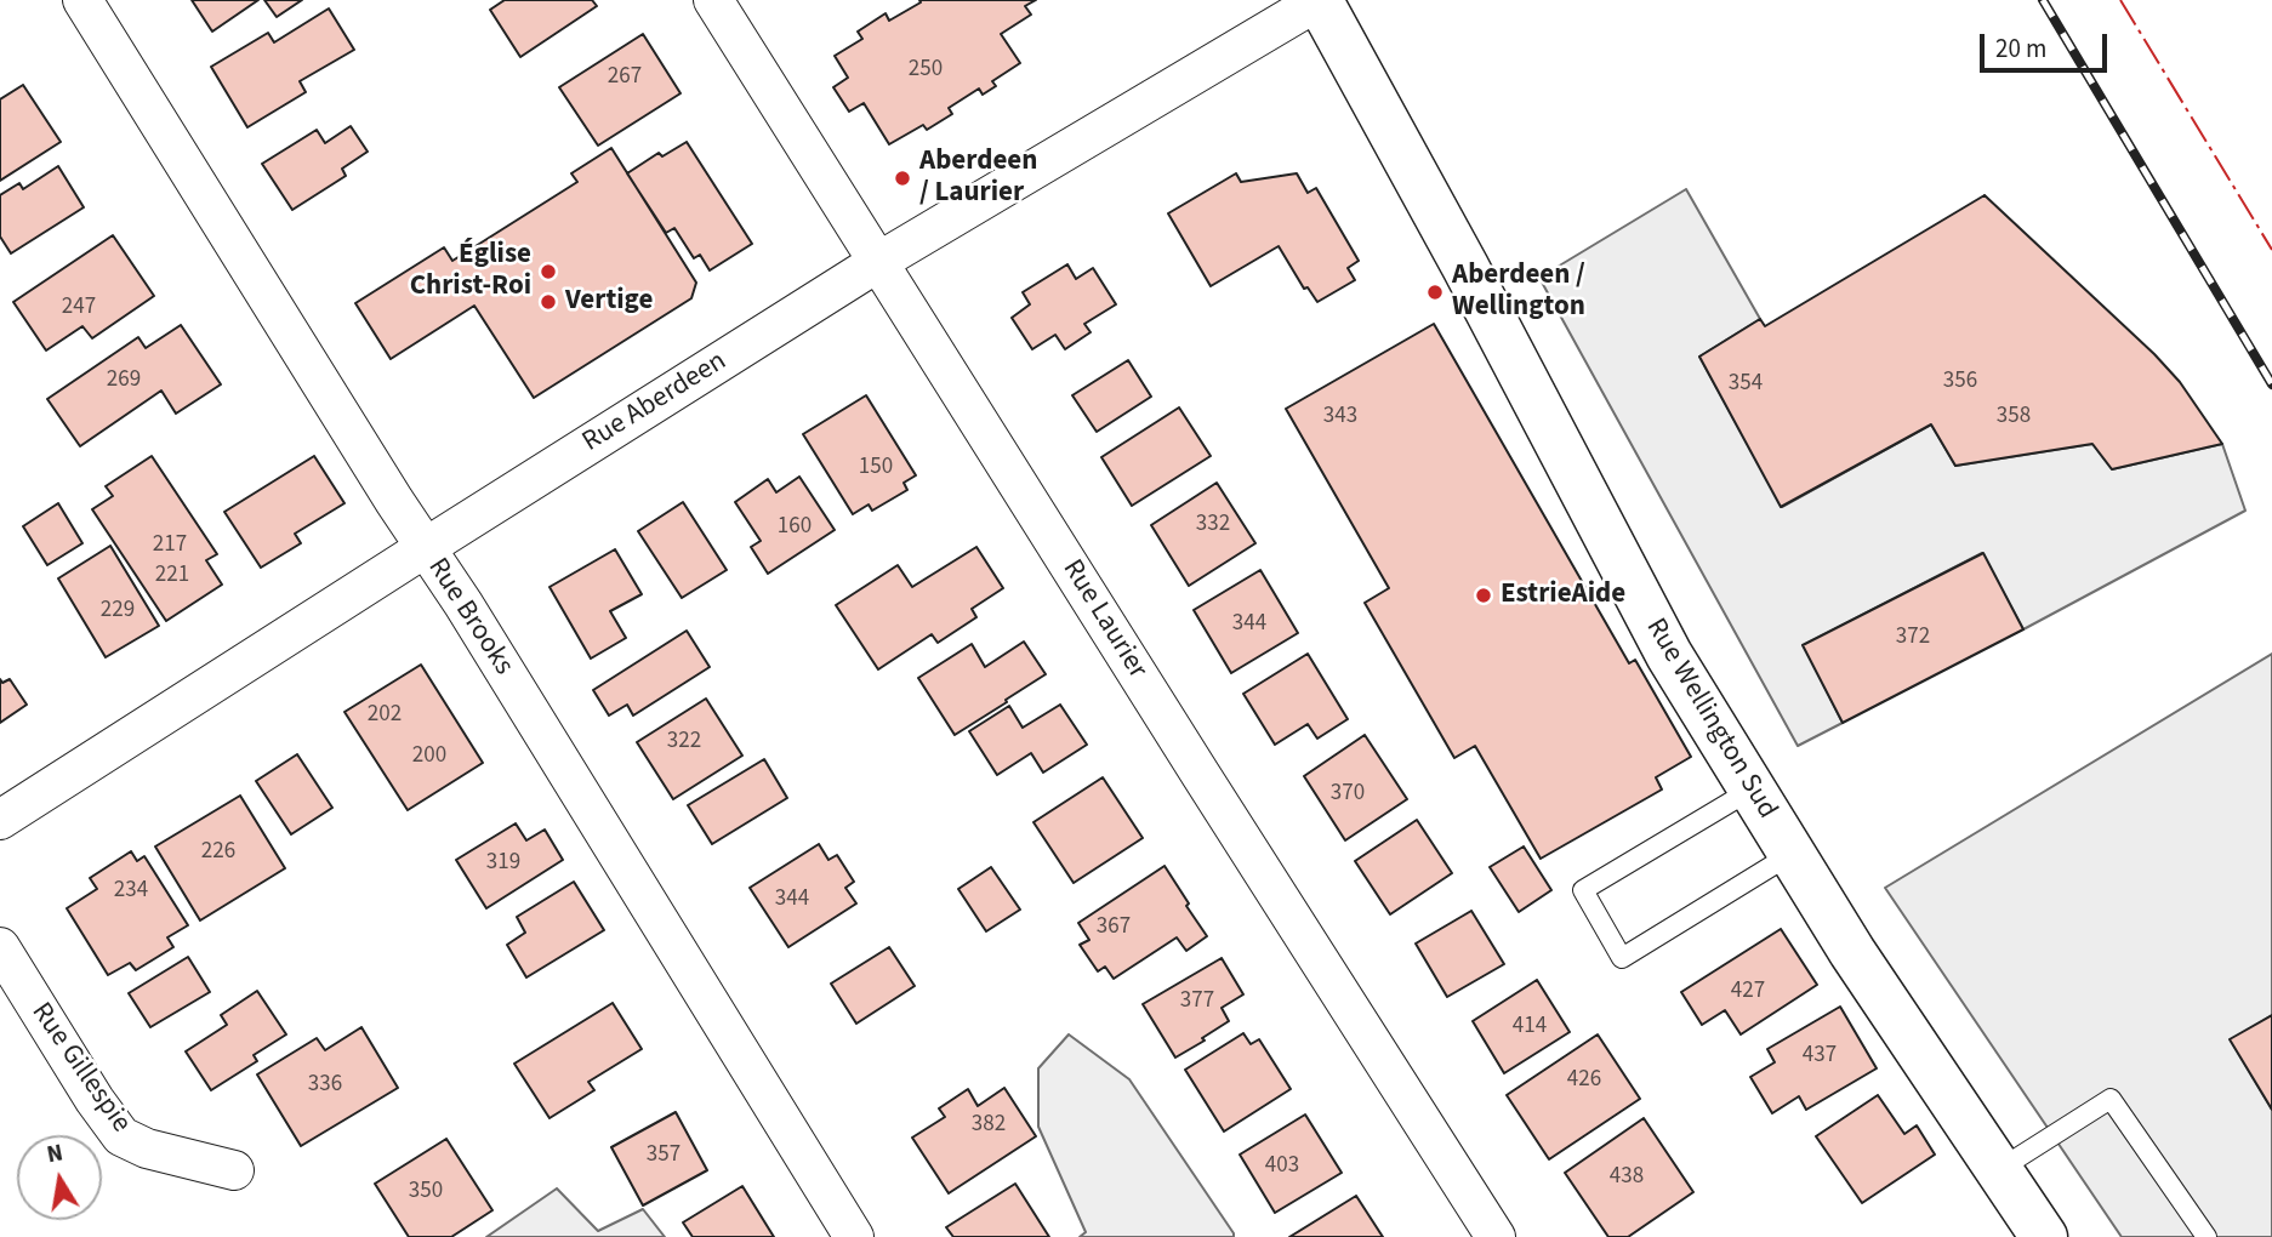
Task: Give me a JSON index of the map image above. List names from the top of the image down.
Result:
{
  "streets": {
    "main road": ["Rue Wellington Sud"],
    "street": [
      "Rue Aberdeen",
      "Rue Brooks",
      "Rue Laurier",
      "Rue Gillespie"
    ]
  },
  "crossings": [
    ["Rue Aberdeen", "Rue Brooks"],
    ["Rue Aberdeen", "Rue Laurier"],
    ["Rue Aberdeen", "Rue Wellington Sud"]
  ],
  "places": [
    "Aberdeen / Laurier",
    "Église Christ-Roi",
    "Aberdeen / Wellington",
    "Vertige",
    "EstrieAide"
  ],
  "house_numbers": [
    "250",
    "267",
    "247",
    "269",
    "356",
    "354",
    "343",
    "358",
    "150",
    "332",
    "160",
    "217",
    "221",
    "229",
    "344",
    "372",
    "202",
    "322",
    "200",
    "370",
    "226",
    "319",
    "234",
    "344",
    "367",
    "427",
    "377",
    "414",
    "437",
    "426",
    "336",
    "382",
    "357",
    "403",
    "438",
    "350"
  ],
  "scale_bar": "20 m",
  "north": "top"
}
